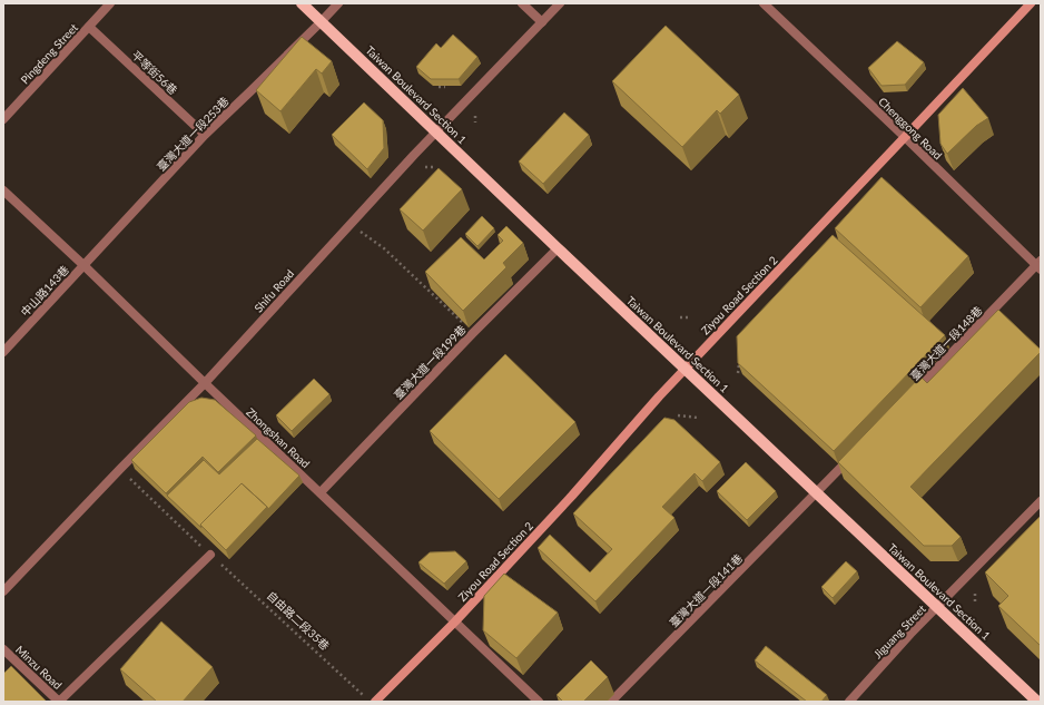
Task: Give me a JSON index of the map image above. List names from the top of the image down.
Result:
{
  "streets": {
    "main road": ["Taiwan Boulevard Section 1", "Ziyou Road Section 2"],
    "street": [
      "Pingdeng Street",
      "平等街56巷",
      "Chenggong Road",
      "臺灣大道一段253巷",
      "中山路143巷",
      "Shifu Road",
      "臺灣大道一段148巷",
      "臺灣大道一段199巷",
      "Zhongshan Road",
      "臺灣大道一段141巷",
      "Jiguang Street",
      "Minzu Road"
    ],
    "path": ["自由路二段35巷"]
  },
  "crossings": [
    ["Pingdeng Street", "平等街56巷"],
    ["平等街56巷", "臺灣大道一段253巷"],
    ["Taiwan Boulevard Section 1", "臺灣大道一段253巷"],
    ["Taiwan Boulevard Section 1", "Shifu Road"],
    ["Taiwan Boulevard Section 1", "Ziyou Road Section 2"],
    ["Taiwan Boulevard Section 1", "臺灣大道一段199巷"],
    ["Taiwan Boulevard Section 1", "臺灣大道一段141巷"],
    ["Taiwan Boulevard Section 1", "Jiguang Street"],
    ["Chenggong Road", "Ziyou Road Section 2"],
    ["Chenggong Road", "臺灣大道一段148巷"],
    ["臺灣大道一段253巷", "中山路143巷"],
    ["臺灣大道一段253巷", "Zhongshan Road"],
    ["中山路143巷", "Zhongshan Road"],
    ["Shifu Road", "Zhongshan Road"],
    ["Shifu Road", "自由路二段35巷"],
    ["Ziyou Road Section 2", "Zhongshan Road"],
    ["臺灣大道一段199巷", "Zhongshan Road"]
  ]
}
